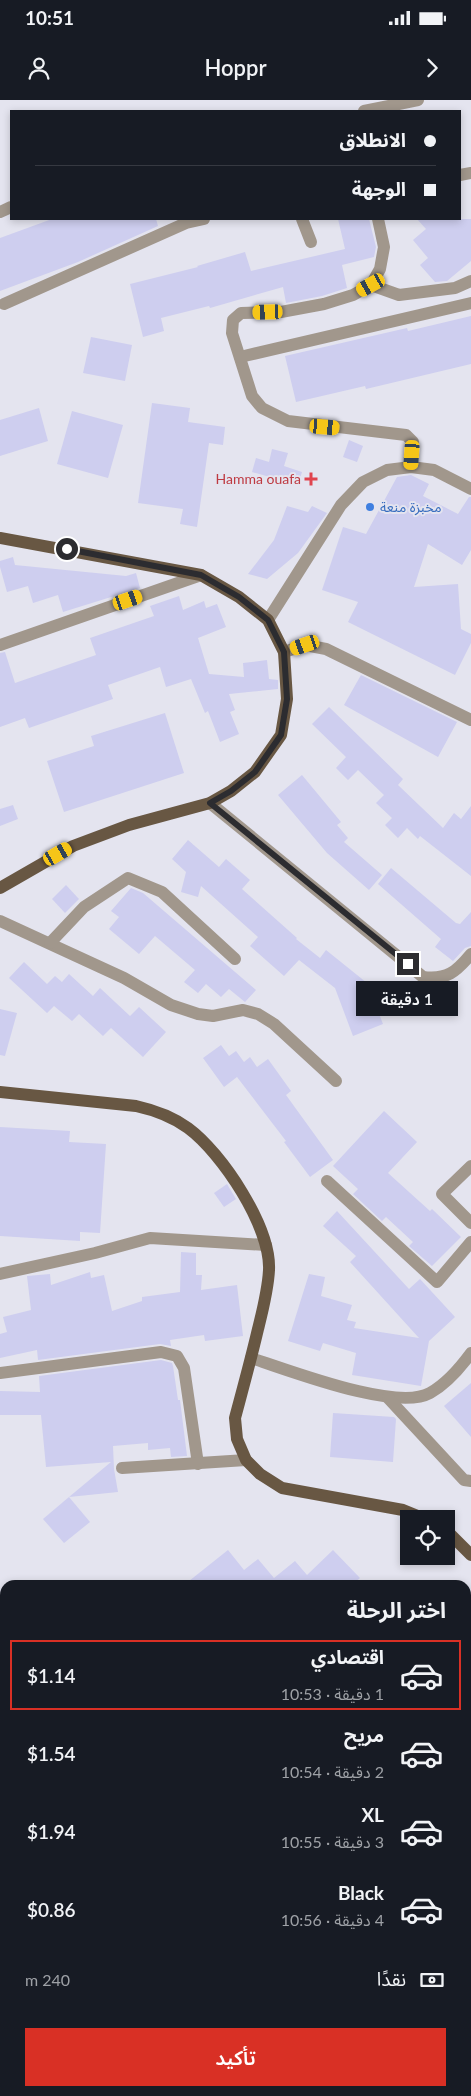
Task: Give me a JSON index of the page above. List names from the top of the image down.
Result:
{
  "places": {
    "health": ["Hamma ouafa"],
    "other": ["مخبزة منعة"]
  },
  "page": {
    "status": "10:51",
    "header": "Hoppr",
    "banner": ["الانطلاق", "الوجهة"],
    "bubble": "1 دقيقة",
    "heading": "اختر الرحلة",
    "list": [
      {
        "name": "اقتصادي",
        "note": "1 دقيقة · 10:53",
        "value": "$1.14"
      },
      {
        "name": "مريح",
        "note": "2 دقيقة · 10:54",
        "value": "$1.54"
      },
      {
        "name": "XL",
        "note": "3 دقيقة · 10:55",
        "value": "$1.94"
      },
      {
        "name": "Black",
        "note": "4 دقيقة · 10:56",
        "value": "$0.86"
      }
    ],
    "pay": ["نقدًا", "240 m"],
    "buttons": "تأكيد"
  }
}
